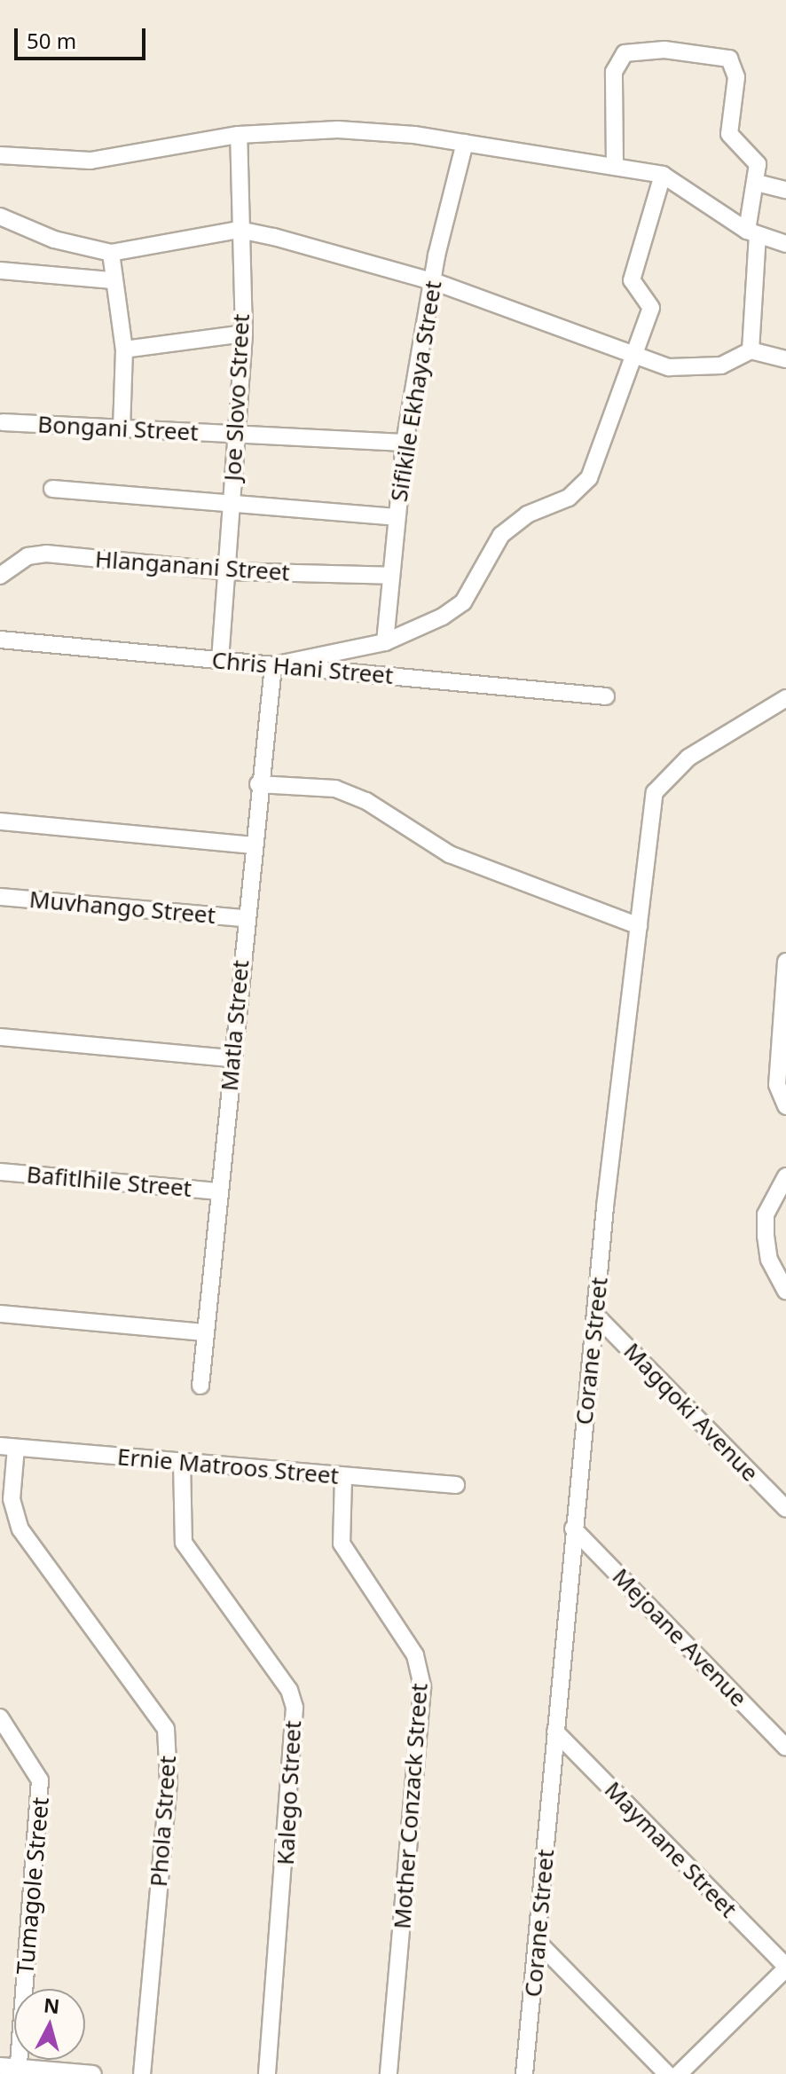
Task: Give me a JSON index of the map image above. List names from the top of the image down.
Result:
{
  "streets": {
    "street": [
      "Sifikile Ekhaya Street",
      "Joe Slovo Street",
      "Bongani Street",
      "Hlanganani Street",
      "Chris Hani Street",
      "Muvhango Street",
      "Matla Street",
      "Bafitlhile Street",
      "Corane Street",
      "Magqoki Avenue",
      "Ernie Matroos Street",
      "Mejoane Avenue",
      "Kalego Street",
      "Mother Conzack Street",
      "Phola Street",
      "Maymane Street",
      "Tumagole Street"
    ]
  },
  "crossings": [
    ["Sifikile Ekhaya Street", "Bongani Street"],
    ["Sifikile Ekhaya Street", "Hlanganani Street"],
    ["Joe Slovo Street", "Bongani Street"],
    ["Joe Slovo Street", "Hlanganani Street"],
    ["Joe Slovo Street", "Chris Hani Street"],
    ["Chris Hani Street", "Matla Street"],
    ["Muvhango Street", "Matla Street"],
    ["Matla Street", "Bafitlhile Street"],
    ["Corane Street", "Magqoki Avenue"],
    ["Corane Street", "Mejoane Avenue"],
    ["Corane Street", "Maymane Street"],
    ["Ernie Matroos Street", "Kalego Street"],
    ["Ernie Matroos Street", "Mother Conzack Street"],
    ["Ernie Matroos Street", "Phola Street"]
  ],
  "scale_bar": "50 m",
  "north": "top"
}
